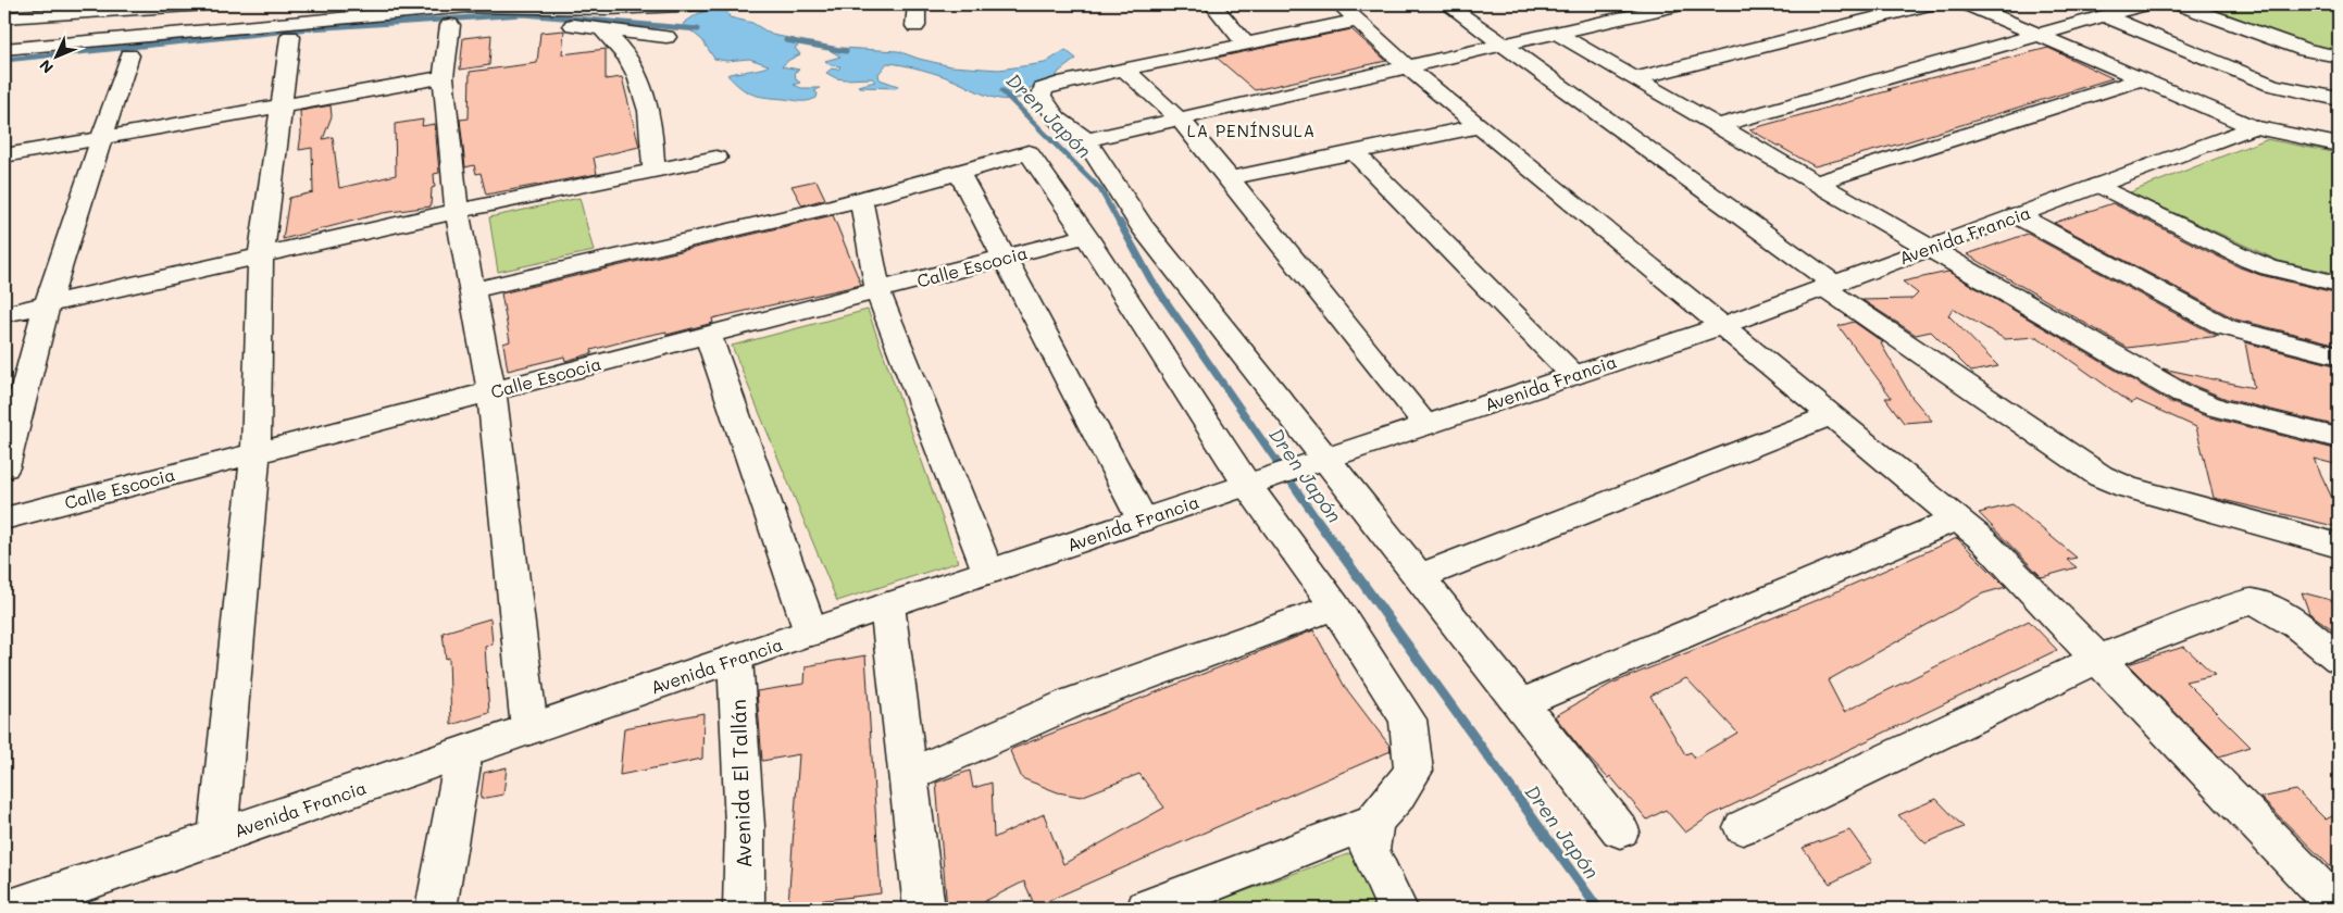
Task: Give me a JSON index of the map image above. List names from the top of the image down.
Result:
{
  "streets": {
    "street": ["Avenida Francia", "Calle Escocia", "Avenida El Tallán"]
  },
  "crossings": [
    ["Avenida Francia", "Avenida El Tallán"]
  ],
  "districts": ["LA PENÍNSULA"],
  "water": ["Dren Japón"],
  "north": "bottom left"
}
